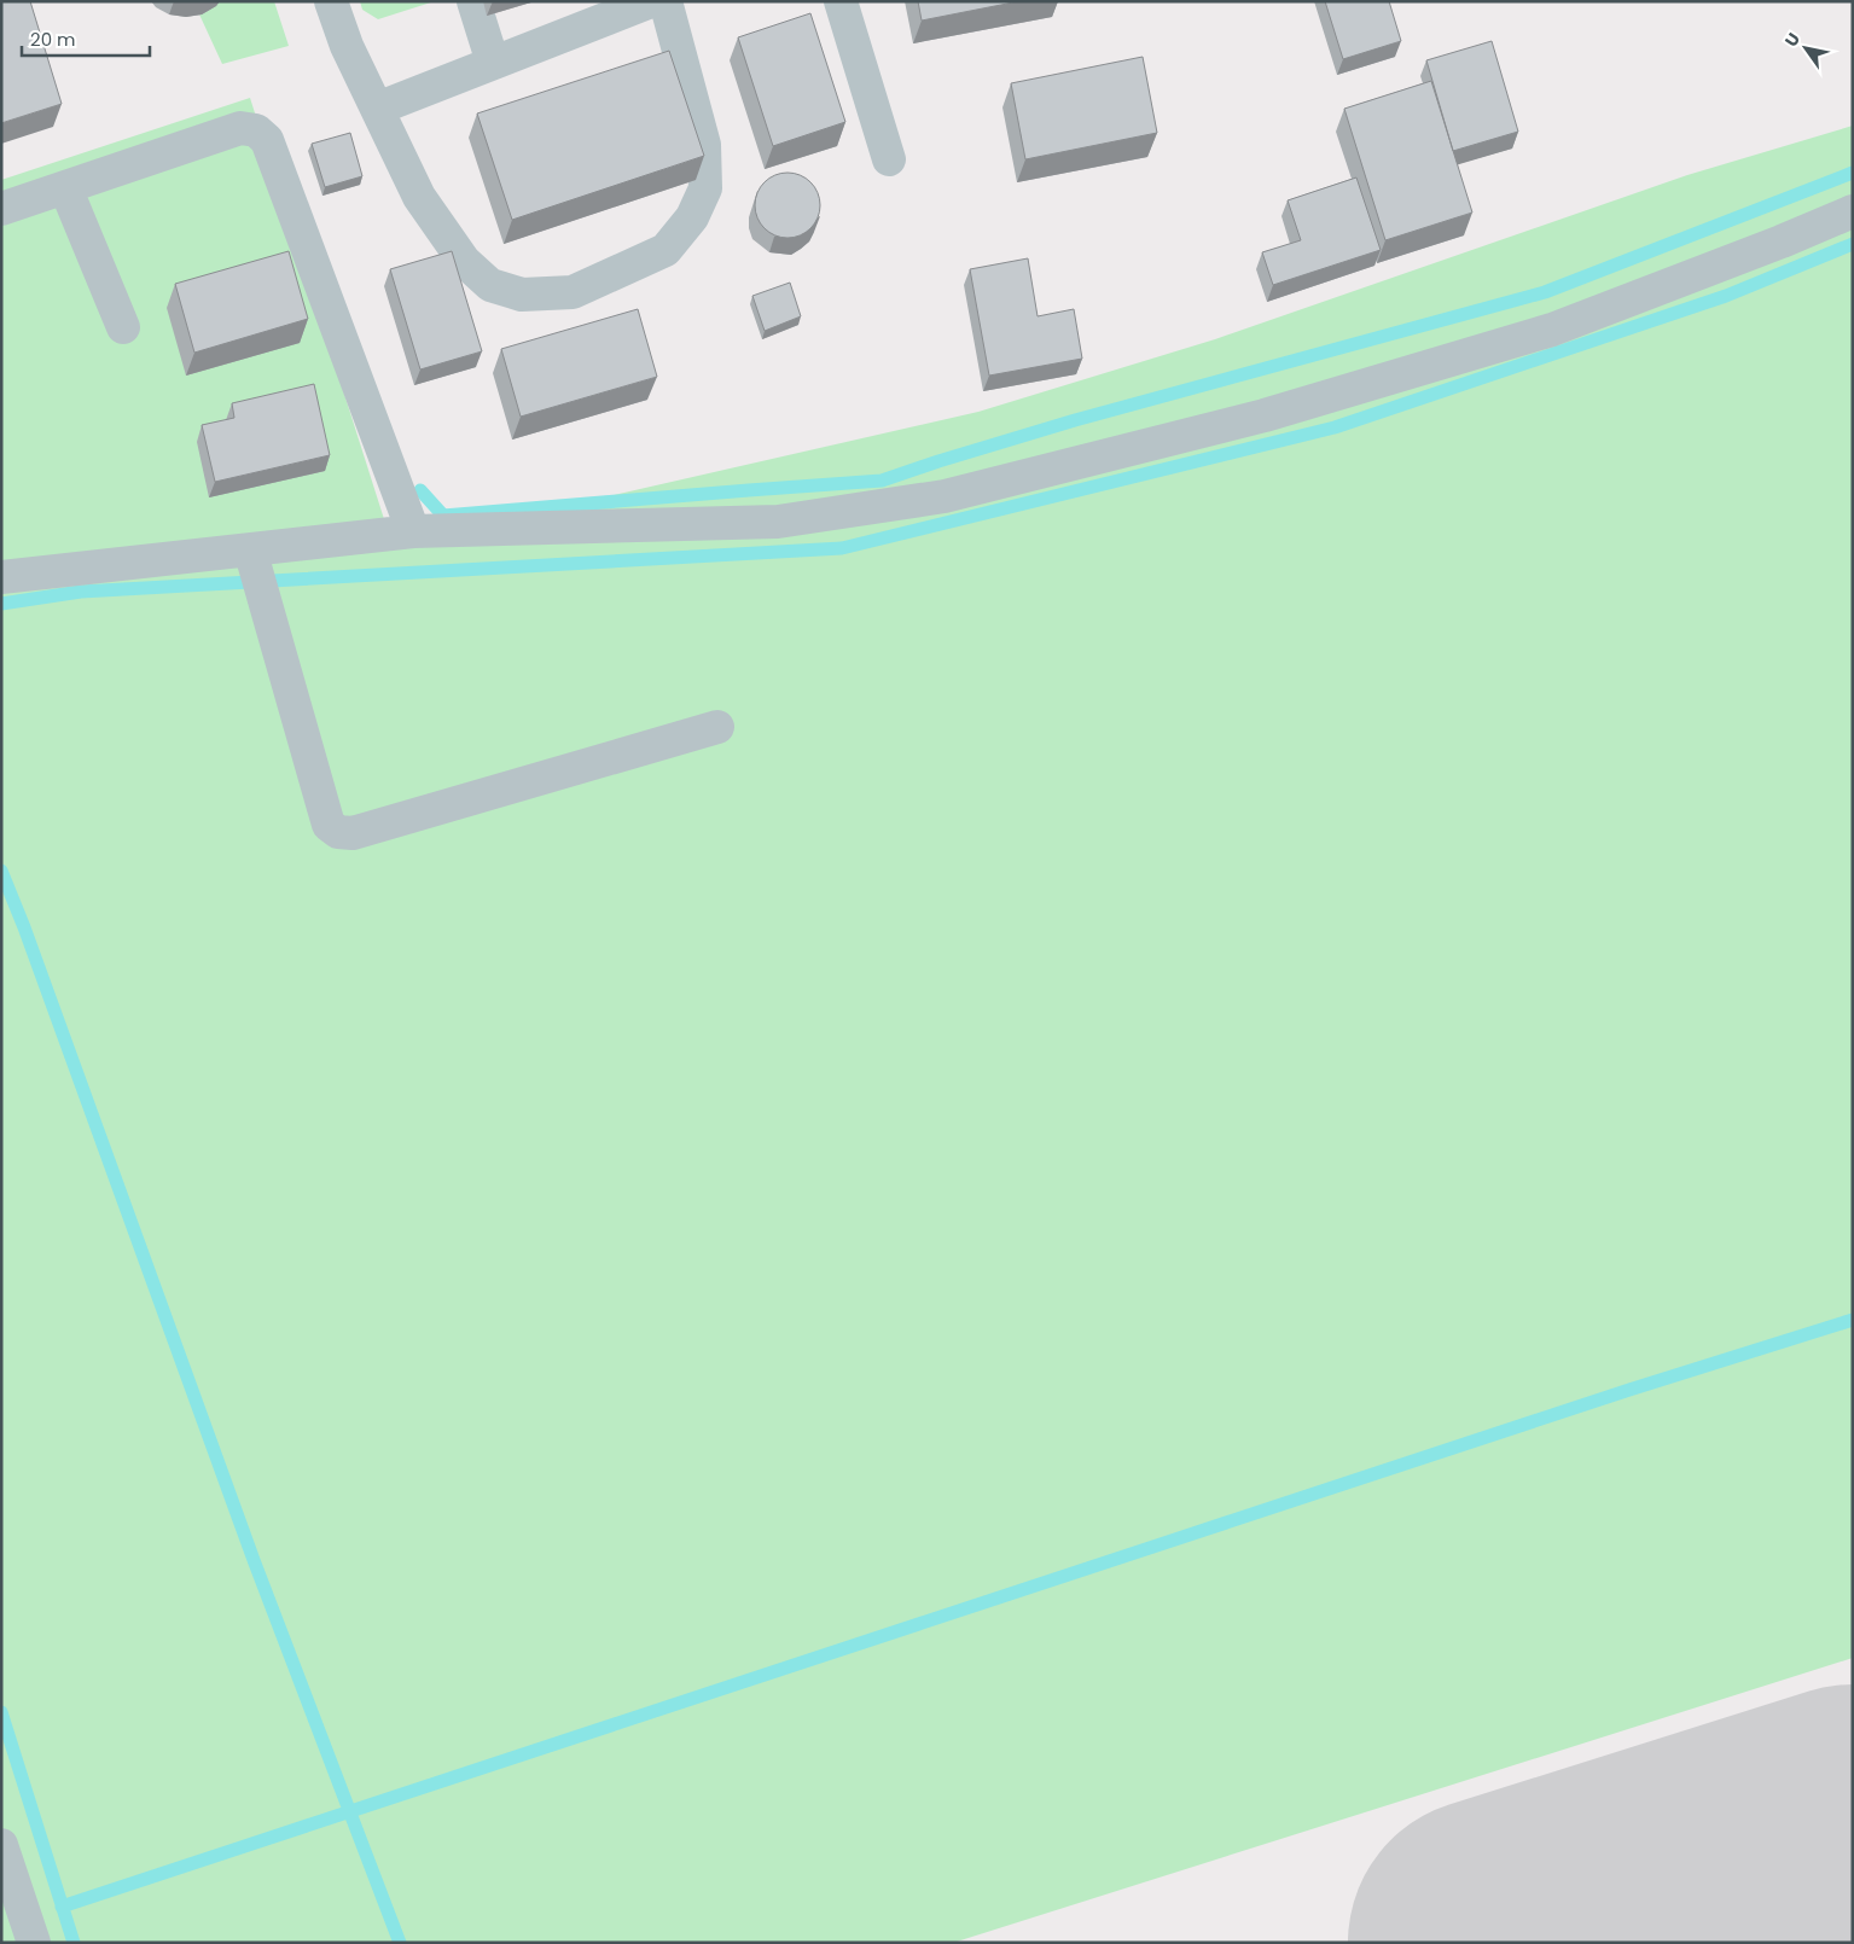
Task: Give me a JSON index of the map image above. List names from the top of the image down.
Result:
{
  "scale_bar": "20 m",
  "north": "top left"
}
